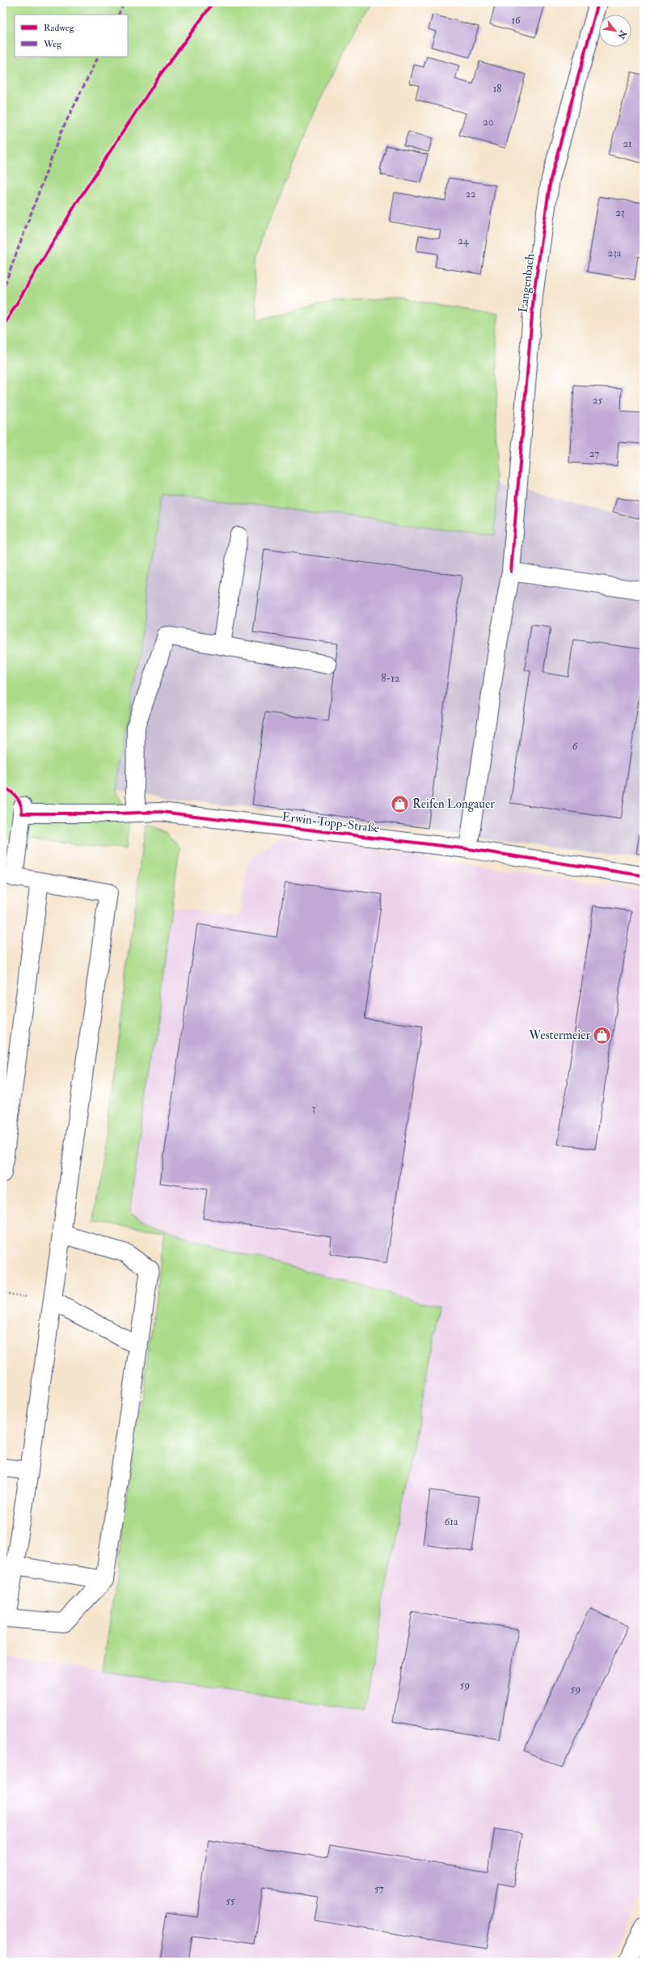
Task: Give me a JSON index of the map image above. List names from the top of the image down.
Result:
{
  "streets": {
    "street": ["Langenbach", "Erwin-Topp-Straße"]
  },
  "crossings": [
    ["Langenbach", "Erwin-Topp-Straße"]
  ],
  "places": {
    "shop": ["Reifen Longauer", "Westermeier"]
  },
  "house_numbers": [
    "16",
    "18",
    "20",
    "21",
    "22",
    "23",
    "24",
    "23a",
    "25",
    "27",
    "8-12",
    "6",
    "3",
    "61a",
    "59",
    "59",
    "57",
    "55"
  ],
  "legend": ["Radweg", "Weg"],
  "north": "bottom right"
}
